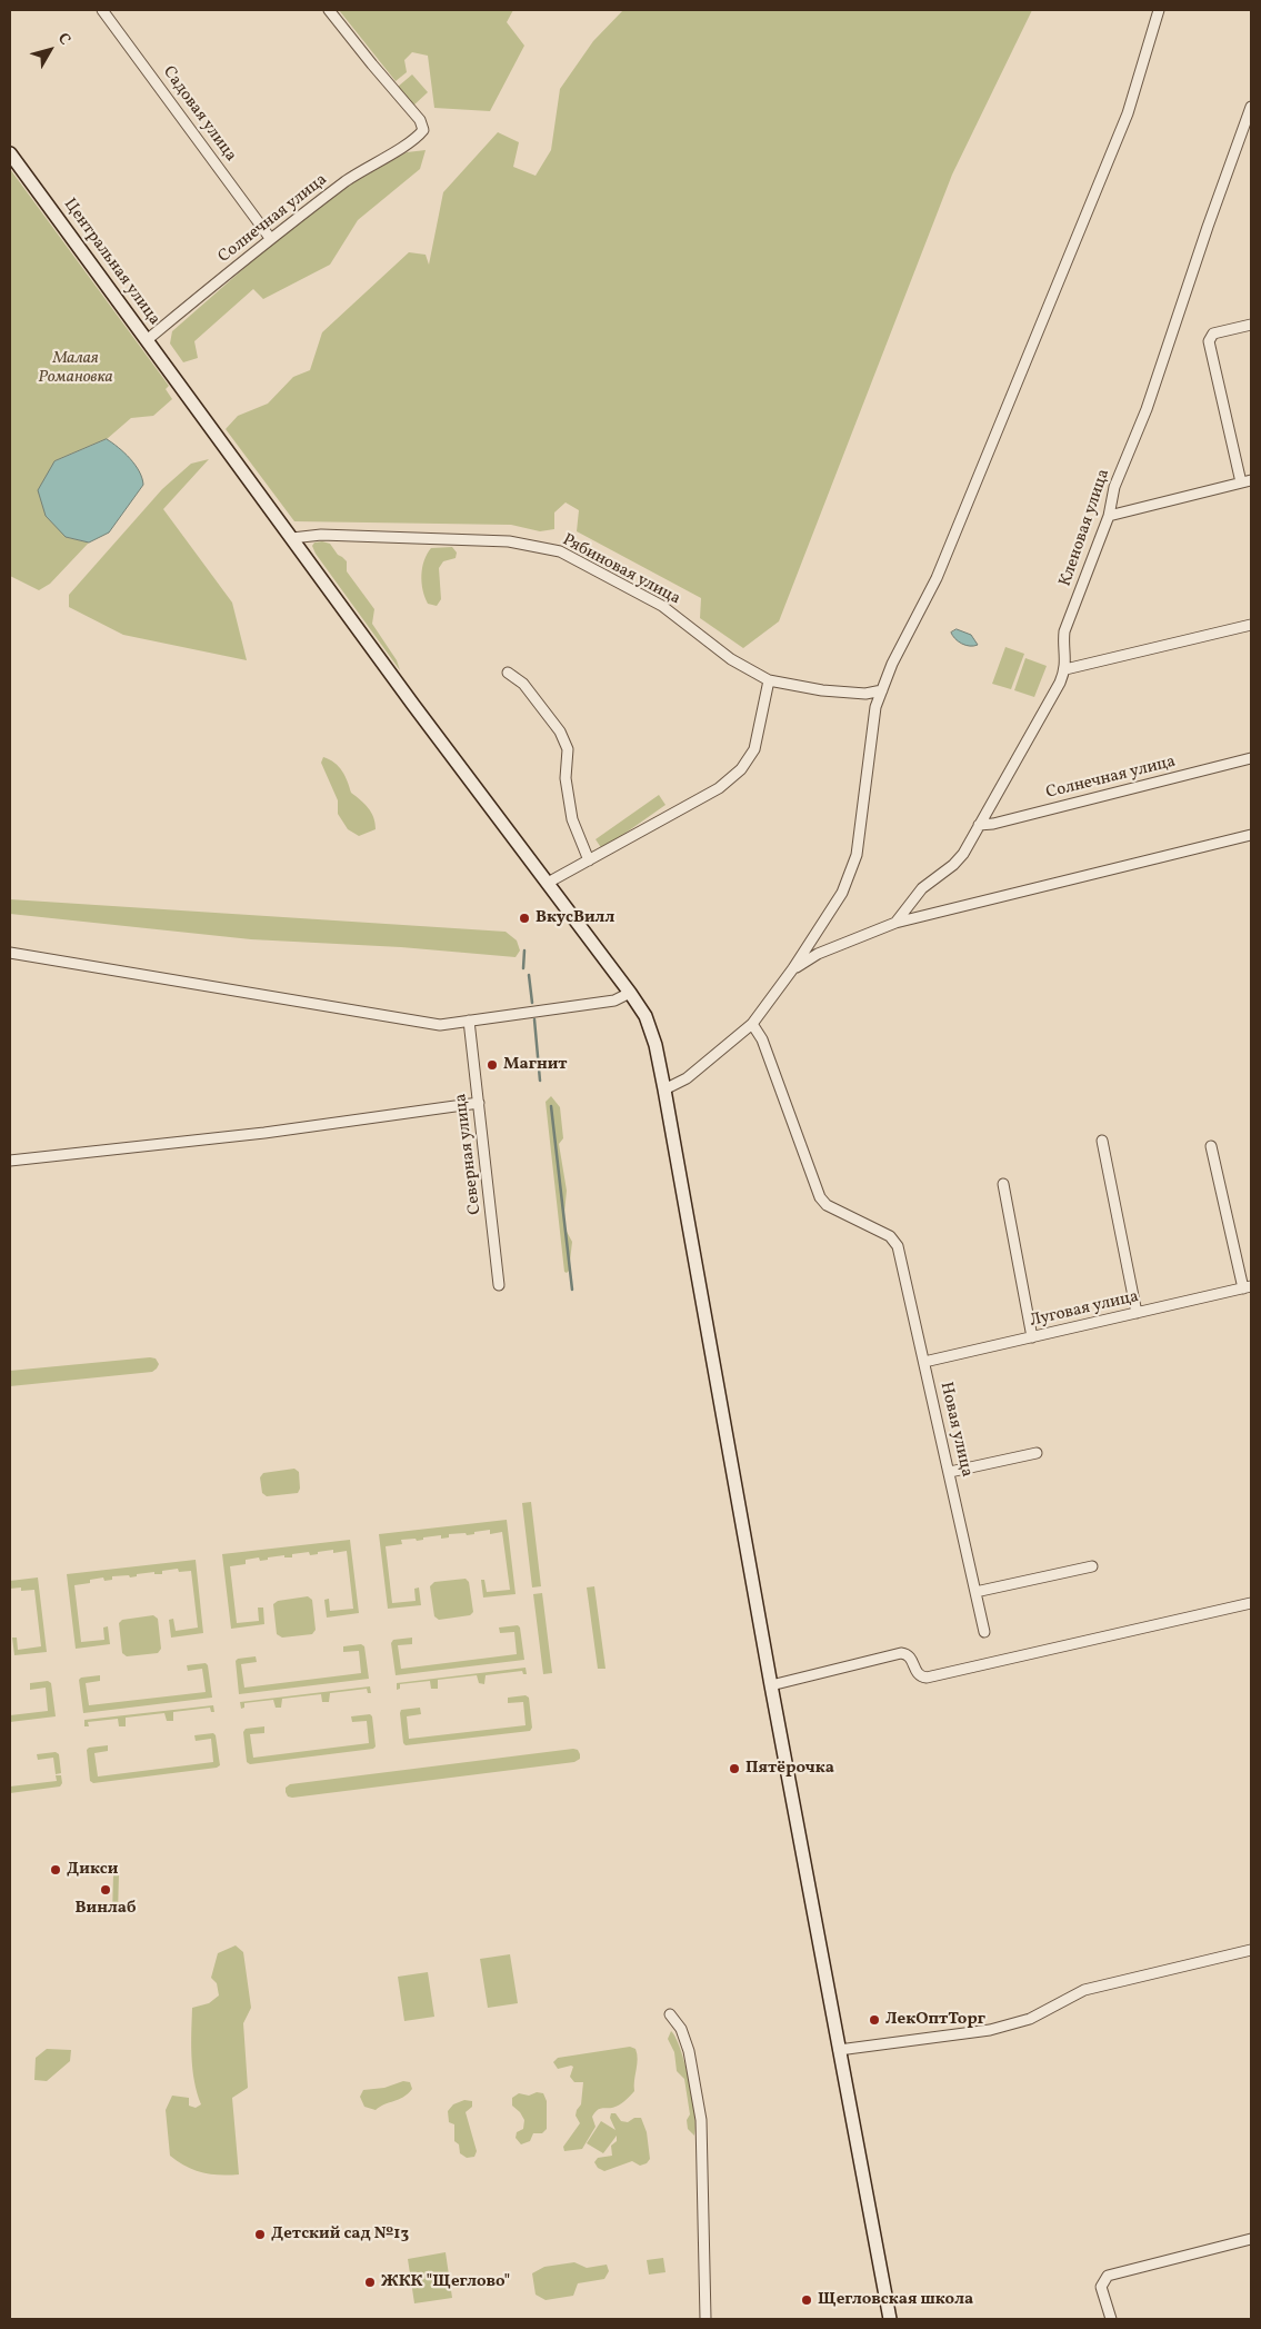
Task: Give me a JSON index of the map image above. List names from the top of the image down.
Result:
{
  "streets": {
    "main road": ["Центральная улица"],
    "street": [
      "Садовая улица",
      "Солнечная улица",
      "Кленовая улица",
      "Рябиновая улица",
      "Северная улица",
      "Луговая улица",
      "Новая улица"
    ]
  },
  "crossings": [
    ["Садовая улица", "Солнечная улица"],
    ["Солнечная улица", "Центральная улица"],
    ["Центральная улица", "Рябиновая улица"],
    ["Луговая улица", "Новая улица"]
  ],
  "parks": ["Малая Романовка"],
  "places": [
    "ВкусВилл",
    "Магнит",
    "Пятёрочка",
    "Дикси",
    "Винлаб",
    "ЛекОптТорг",
    "Детский сад №13",
    "ЖКК \"Щеглово\"",
    "Щегловская школа"
  ],
  "north": "top right"
}
